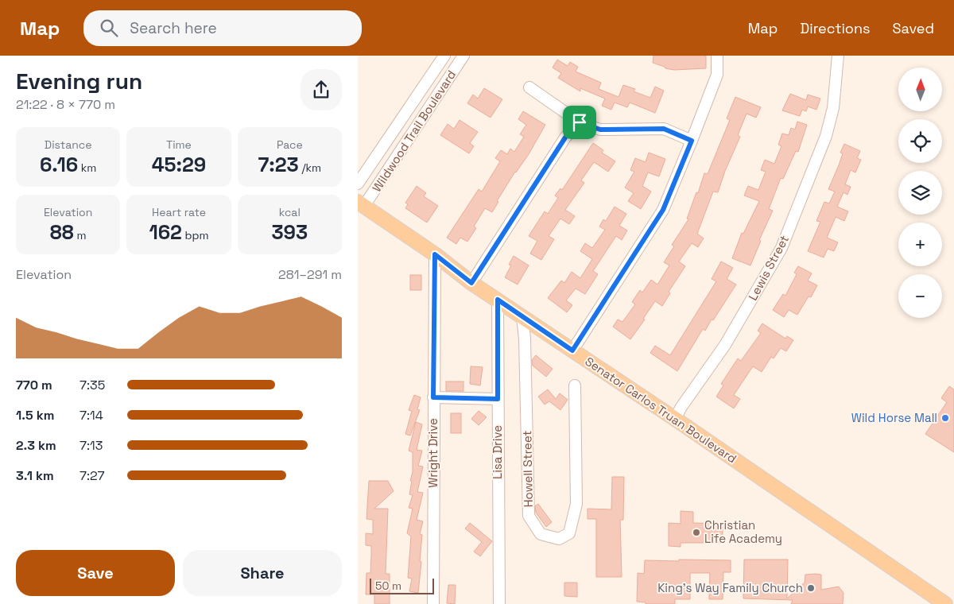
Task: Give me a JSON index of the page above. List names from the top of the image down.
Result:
{
  "streets": {
    "main road": ["Senator Carlos Truan Boulevard"],
    "street": [
      "Wildwood Trail Boulevard",
      "Lewis Street",
      "Lisa Drive",
      "Wright Drive",
      "Howell Street"
    ]
  },
  "crossings": [
    ["Wildwood Trail Boulevard", "Senator Carlos Truan Boulevard"],
    ["Lewis Street", "Senator Carlos Truan Boulevard"],
    ["Senator Carlos Truan Boulevard", "Lisa Drive"],
    ["Senator Carlos Truan Boulevard", "Wright Drive"],
    ["Senator Carlos Truan Boulevard", "Howell Street"]
  ],
  "places": ["Wild Horse Mall", "Christian Life Academy", "King's Way Family Church"],
  "scale_bar": "50 m",
  "north": "top",
  "page": {
    "header": "Map",
    "search": "Search here",
    "nav": ["Map", "Directions", "Saved"],
    "heading": ["Evening run", "21:22 · 8 × 770 m"],
    "map_buttons": ["+", "−"],
    "stats": [
      ["Distance", "6.16 km"],
      ["Time", "45:29"],
      ["Pace", "7:23 /km"],
      ["Elevation", "88 m"],
      ["Heart rate", "162 bpm"],
      ["kcal", "393"]
    ],
    "chart": ["Elevation", "281–291 m"],
    "list": [
      {
        "name": "770 m",
        "note": "7:35"
      },
      {
        "name": "1.5 km",
        "note": "7:14"
      },
      {
        "name": "2.3 km",
        "note": "7:13"
      },
      {
        "name": "3.1 km",
        "note": "7:27"
      }
    ],
    "buttons": ["Save", "Share"],
    "scale": "50 m"
  }
}
